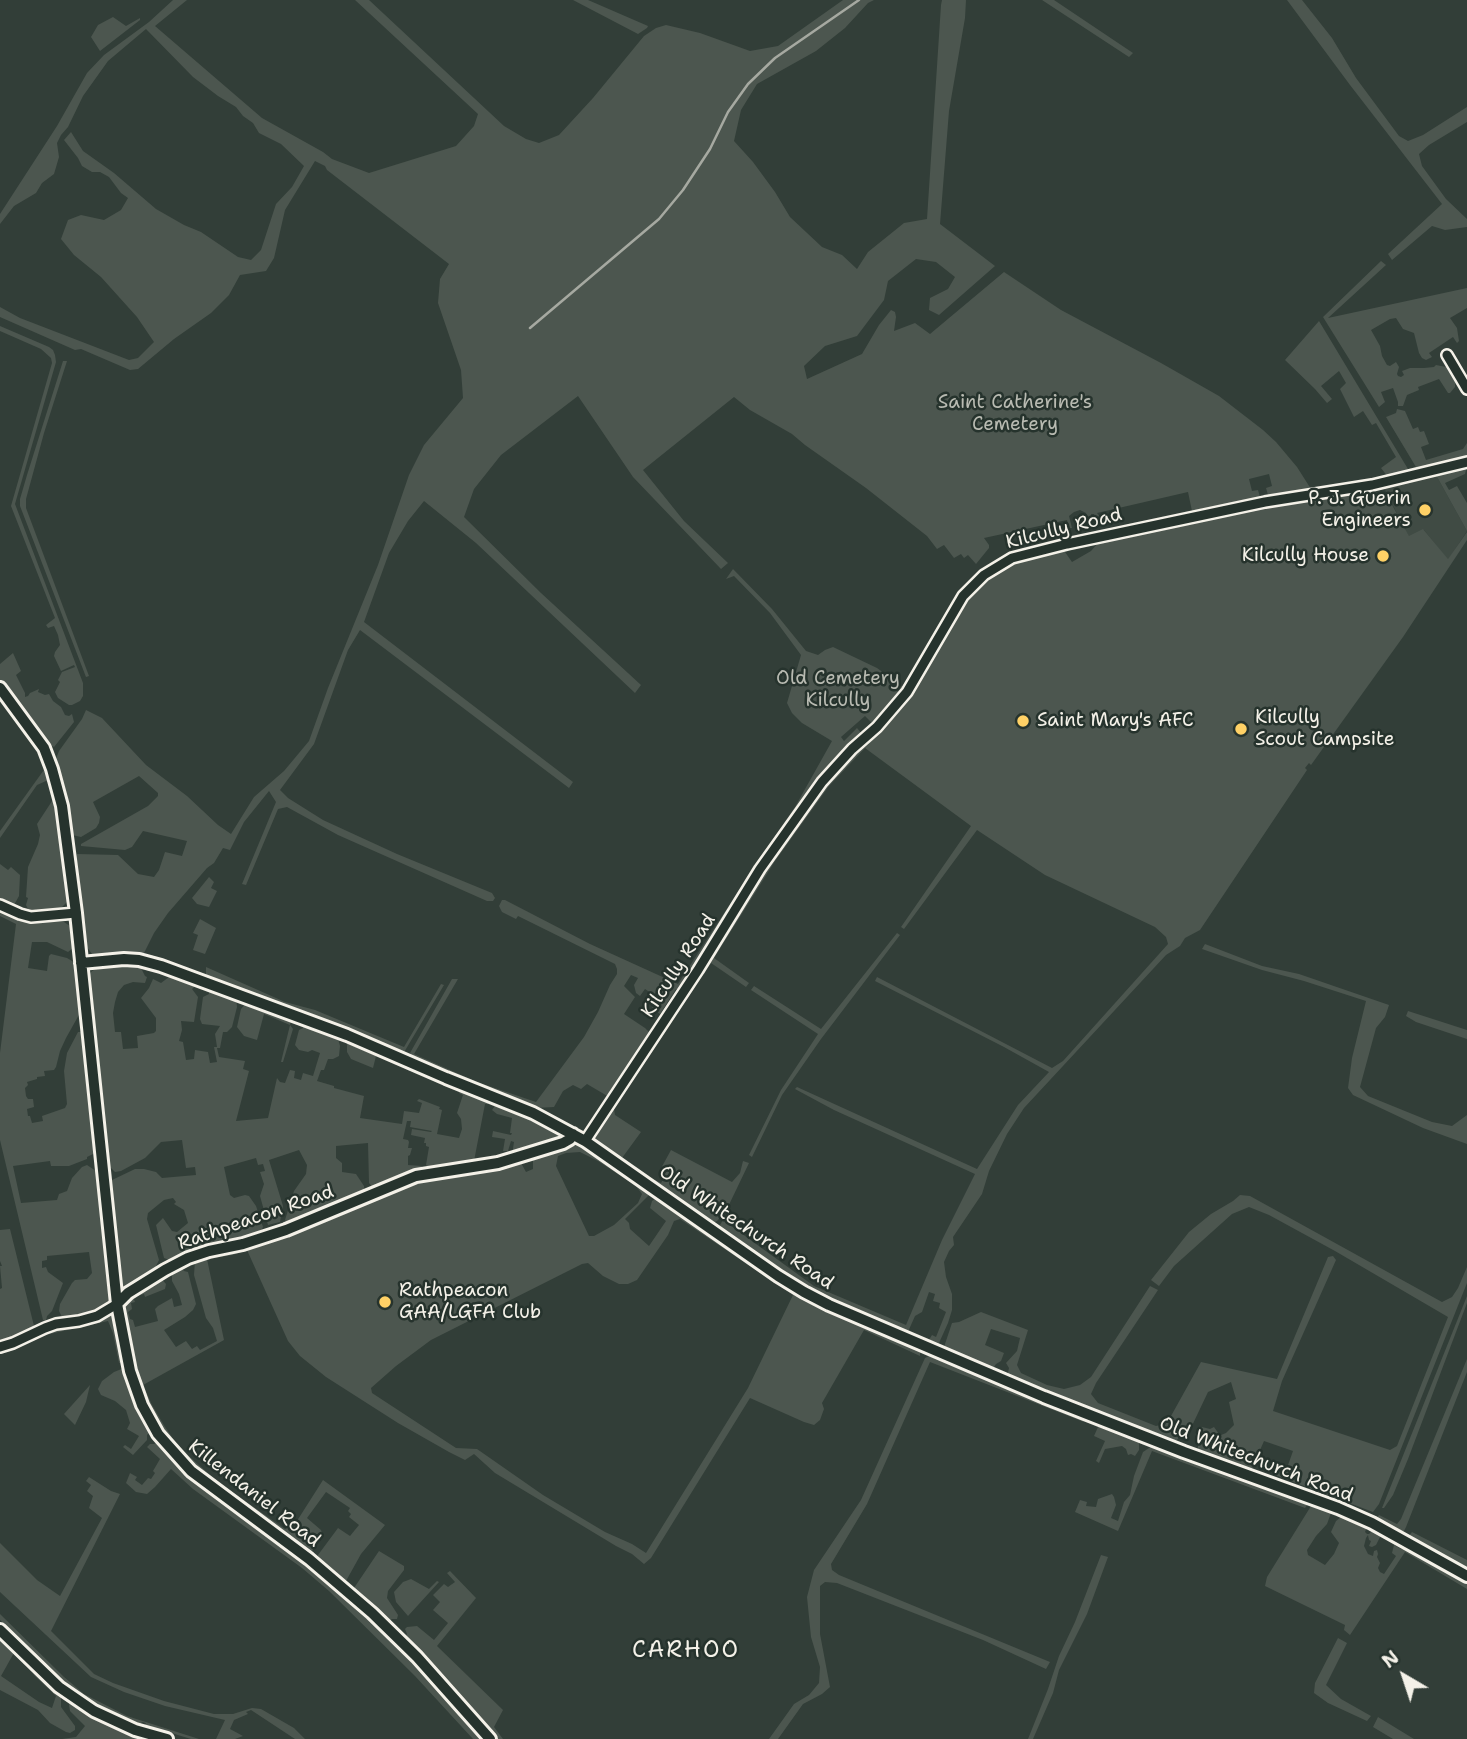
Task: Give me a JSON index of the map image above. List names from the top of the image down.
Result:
{
  "streets": {
    "street": [
      "Kilcully Road",
      "Rathpeacon Road",
      "Old Whitechurch Road",
      "Killendaniel Road"
    ]
  },
  "crossings": [
    ["Kilcully Road", "Old Whitechurch Road"],
    ["Rathpeacon Road", "Old Whitechurch Road"],
    ["Rathpeacon Road", "Killendaniel Road"],
    ["Old Whitechurch Road", "Killendaniel Road"]
  ],
  "districts": ["CARHOO"],
  "parks": ["Saint Catherine's Cemetery", "Old Cemetery Kilcully"],
  "places": [
    "P. J. Guerin Engineers",
    "Kilcully House",
    "Saint Mary's AFC",
    "Kilcully Scout Campsite",
    "Rathpeacon GAA/LGFA Club"
  ],
  "north": "top left"
}
